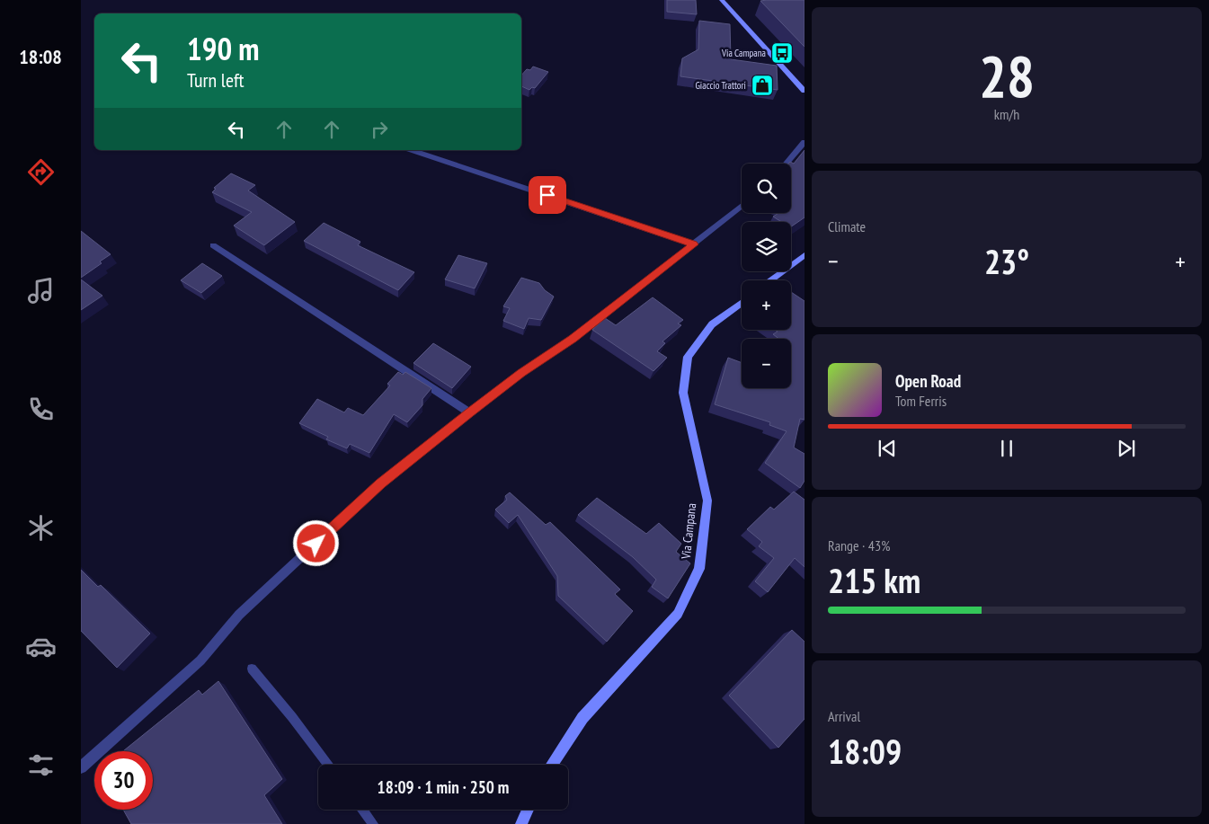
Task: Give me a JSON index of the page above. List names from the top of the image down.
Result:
{
  "streets": {
    "main road": ["Via Campana"]
  },
  "places": {
    "bus stop": ["Via Campana"],
    "shop": ["Giaccio Trattori"]
  },
  "page": {
    "tabs": "18:08",
    "tile": [
      ["28", "km/h"],
      "Climate",
      ["Range · 43%", "215 km"],
      ["Arrival", "18:09"]
    ],
    "turn": ["190 m", "Turn left"],
    "map_buttons": ["+", "−"],
    "heat": ["−", "23°", "+"],
    "song": ["Open Road", "Tom Ferris"],
    "limit": "30",
    "trip": "18:09 · 1 min · 250 m"
  }
}
